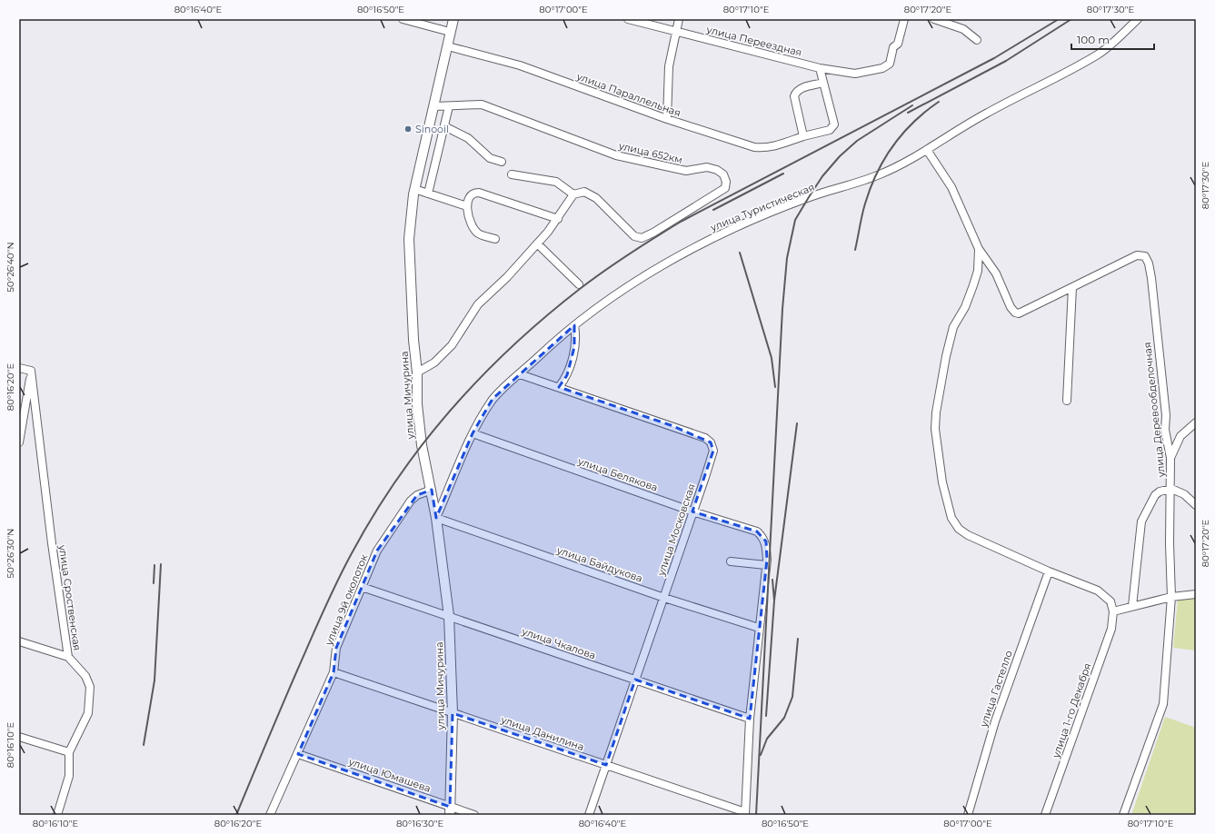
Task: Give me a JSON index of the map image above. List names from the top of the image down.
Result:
{
  "streets": {
    "main road": ["улица Мичурина"],
    "street": [
      "улица Переездная",
      "улица Параллельная",
      "улица 652км",
      "улица Туристическая",
      "улица Деревообделочная",
      "улица Белякова",
      "улица Московская",
      "улица Байдукова",
      "улица Сроственская",
      "улица 9й околоток",
      "улица Чкалова",
      "улица Гастелло",
      "улица 1-го Декабря",
      "улица Данилина",
      "улица Юмашева"
    ]
  },
  "crossings": [
    ["улица Параллельная", "улица Мичурина"],
    ["улица 652км", "улица Мичурина"],
    ["улица Туристическая", "улица Мичурина"],
    ["улица Туристическая", "улица Белякова"],
    ["улица Туристическая", "улица Московская"],
    ["улица Туристическая", "улица Байдукова"],
    ["улица Мичурина", "улица Байдукова"],
    ["улица Мичурина", "улица 9й околоток"],
    ["улица Мичурина", "улица Чкалова"],
    ["улица Мичурина", "улица Данилина"],
    ["улица Мичурина", "улица Юмашева"],
    ["улица Белякова", "улица Московская"],
    ["улица Московская", "улица Байдукова"],
    ["улица Московская", "улица Чкалова"],
    ["улица Московская", "улица Данилина"],
    ["улица 9й околоток", "улица Чкалова"],
    ["улица 9й околоток", "улица Данилина"],
    ["улица 9й околоток", "улица Юмашева"]
  ],
  "places": ["Sinooil"],
  "scale_bar": "100 m",
  "coordinates": [
    "80°16'40\"E",
    "80°16'50\"E",
    "80°17'00\"E",
    "80°17'10\"E",
    "80°17'20\"E",
    "80°17'30\"E",
    "50°26'40\"N",
    "80°16'20\"E",
    "50°26'30\"N",
    "80°16'10\"E",
    "80°16'30\"E"
  ]
}
